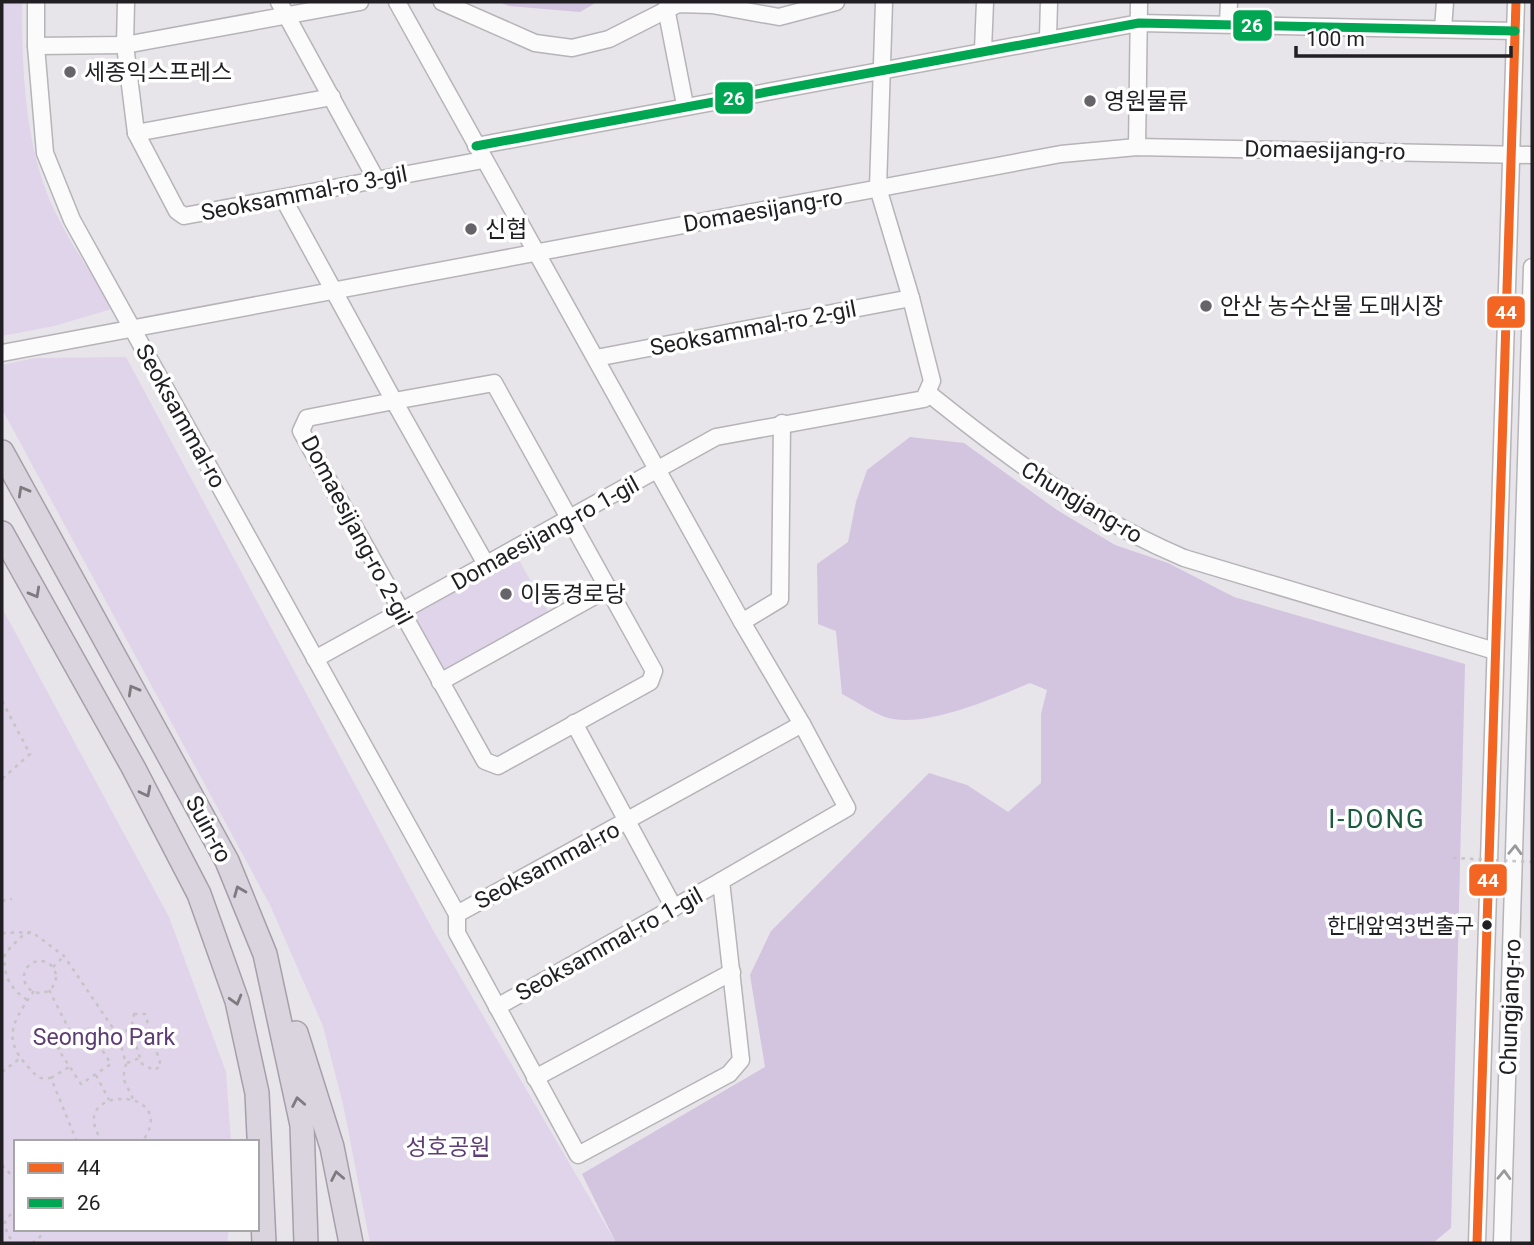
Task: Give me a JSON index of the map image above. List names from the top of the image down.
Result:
{
  "streets": {
    "highway": ["Suin-ro"],
    "street": [
      "Domaesijang-ro",
      "Seoksammal-ro 3-gil",
      "Seoksammal-ro 2-gil",
      "Seoksammal-ro",
      "Chungjang-ro",
      "Domaesijang-ro 2-gil",
      "Domaesijang-ro 1-gil",
      "Seoksammal-ro 1-gil"
    ]
  },
  "crossings": [
    ["Domaesijang-ro", "Seoksammal-ro"],
    ["Domaesijang-ro", "Chungjang-ro"],
    ["Seoksammal-ro 3-gil", "Chungjang-ro"],
    ["Seoksammal-ro", "Domaesijang-ro 1-gil"],
    ["Seoksammal-ro", "Seoksammal-ro 1-gil"],
    ["Chungjang-ro", "Domaesijang-ro 1-gil"],
    ["Domaesijang-ro 2-gil", "Domaesijang-ro 1-gil"]
  ],
  "districts": ["I-DONG"],
  "parks": ["Seongho Park", "성호공원"],
  "places": [
    "세종익스프레스",
    "영원물류",
    "신협",
    "안산 농수산물 도매시장",
    "이동경로당",
    "한대앞역3번출구"
  ],
  "lines": ["transit line 44", "transit line 26"],
  "legend": ["44", "26"],
  "scale_bar": "100 m"
}
